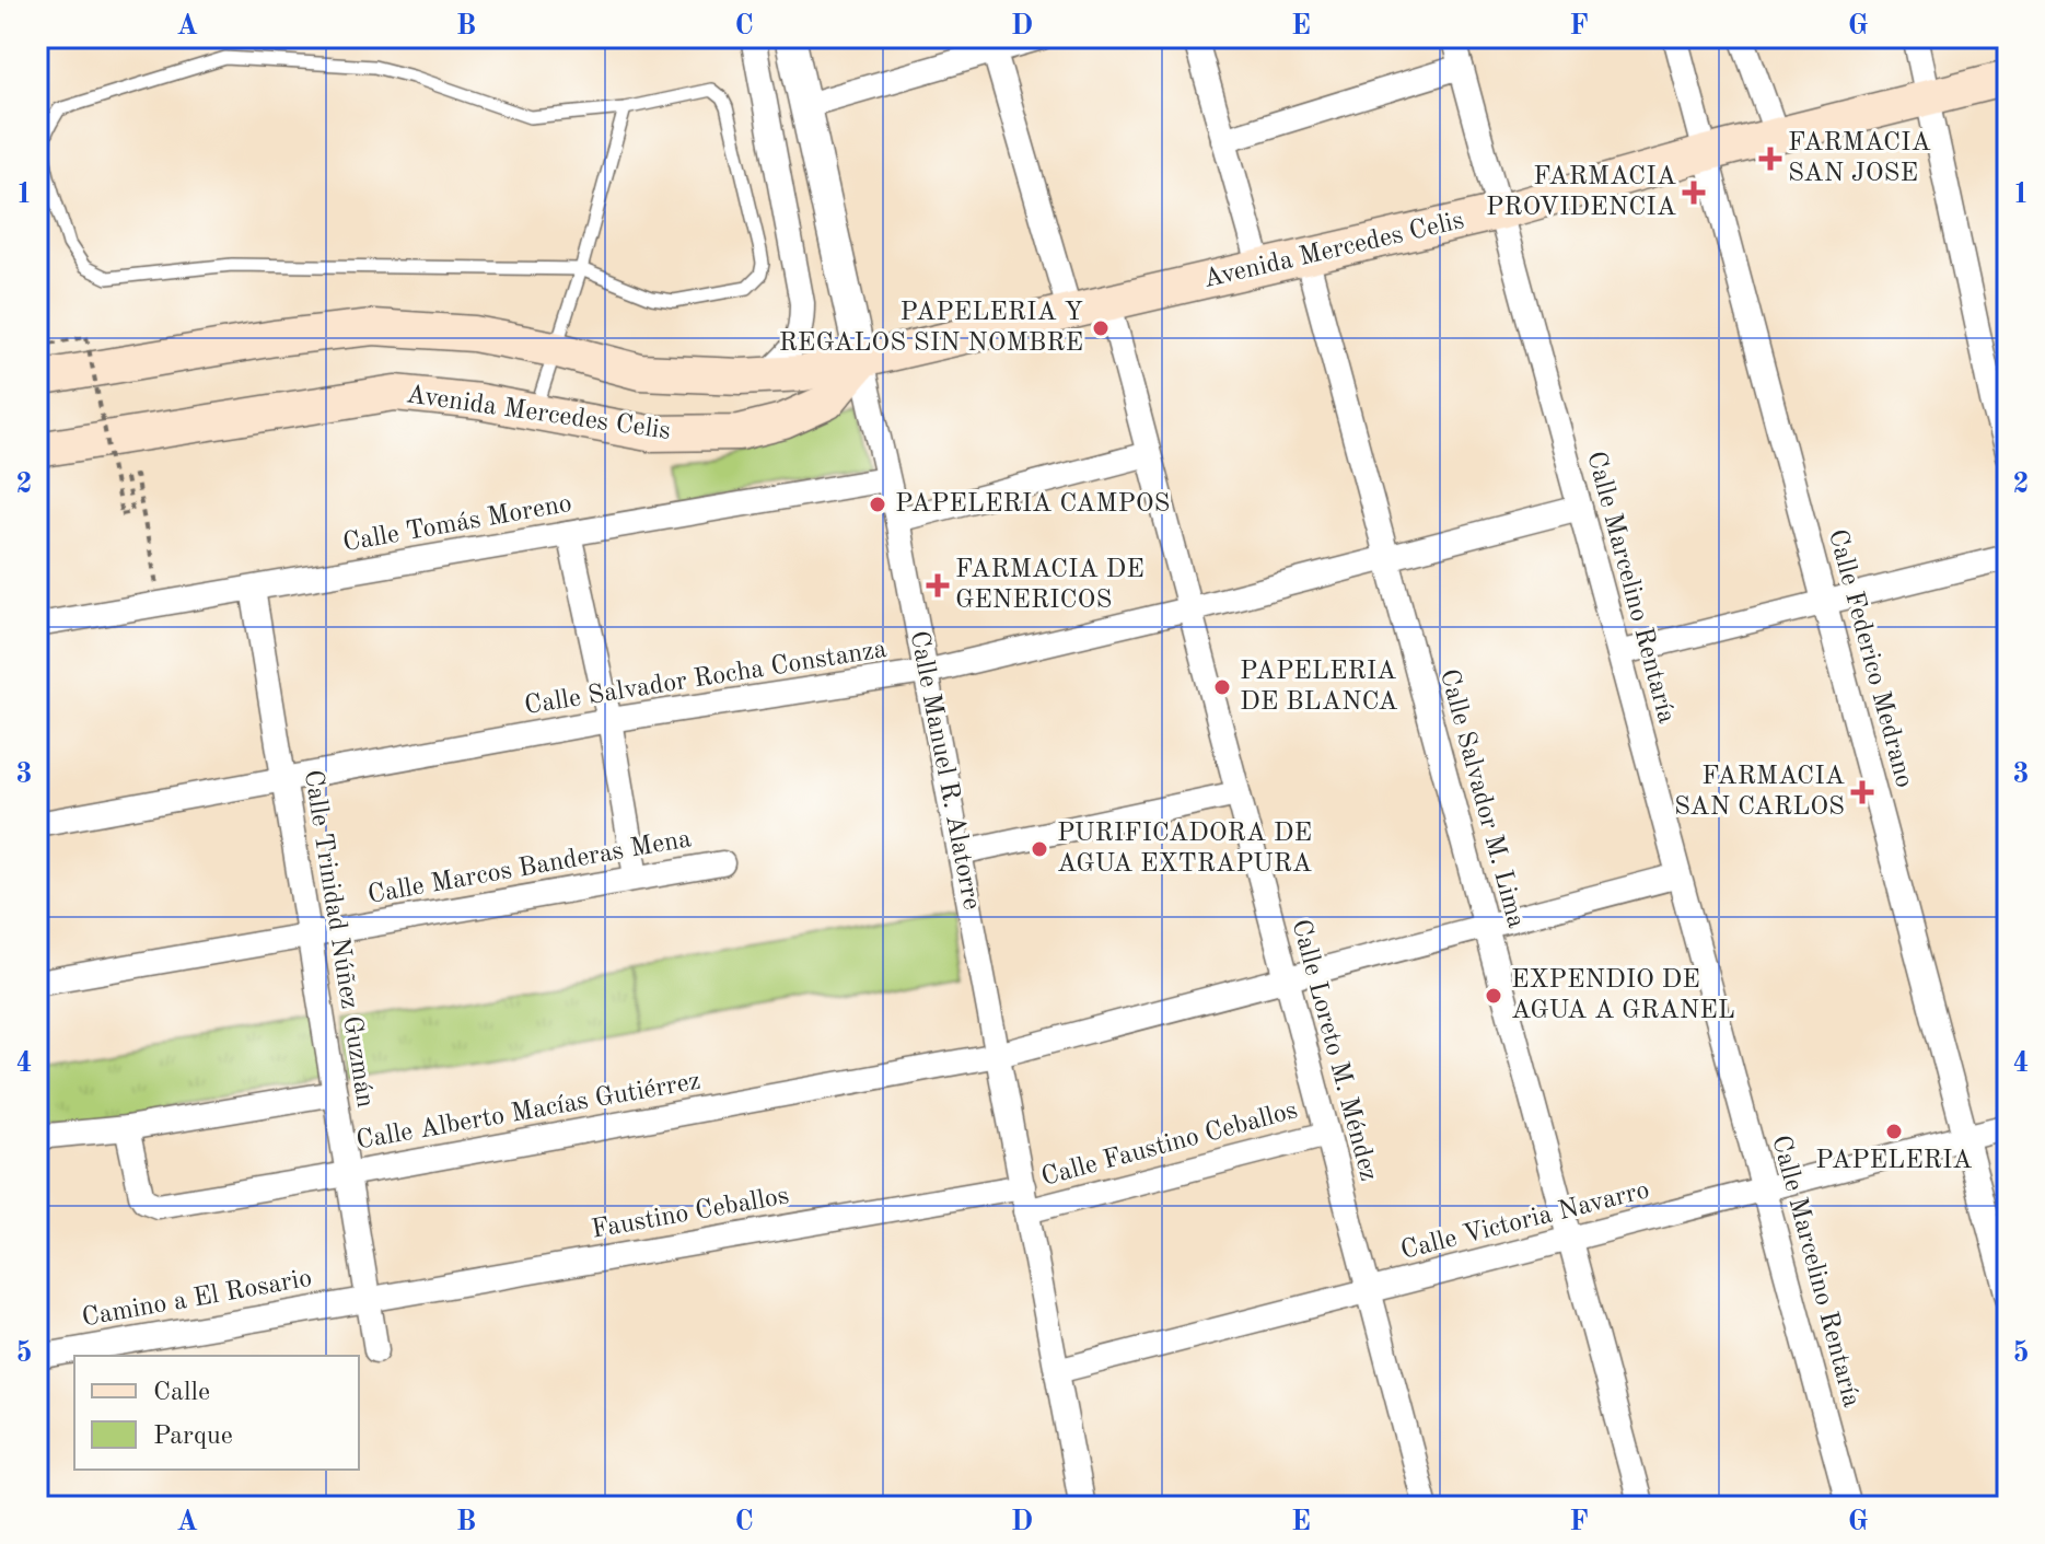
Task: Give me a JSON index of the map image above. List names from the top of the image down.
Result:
{
  "streets": {
    "main road": ["Avenida Mercedes Celis"],
    "street": [
      "Calle Tomás Moreno",
      "Calle Marcelino Rentaría",
      "Calle Federico Medrano",
      "Calle Salvador Rocha Constanza",
      "Calle Manuel R. Alatorre",
      "Calle Salvador M. Lima",
      "Calle Marcos Banderas Mena",
      "Calle Trinidad Núñez Guzmán",
      "Calle Loreto M. Méndez",
      "Calle Alberto Macías Gutiérrez",
      "Calle Faustino Ceballos",
      "Faustino Ceballos",
      "Calle Victoria Navarro",
      "Camino a El Rosario"
    ]
  },
  "crossings": [
    ["Avenida Mercedes Celis", "Calle Marcelino Rentaría"],
    ["Avenida Mercedes Celis", "Calle Federico Medrano"],
    ["Avenida Mercedes Celis", "Calle Manuel R. Alatorre"],
    ["Avenida Mercedes Celis", "Calle Salvador M. Lima"],
    ["Avenida Mercedes Celis", "Calle Loreto M. Méndez"],
    ["Calle Tomás Moreno", "Calle Manuel R. Alatorre"],
    ["Calle Tomás Moreno", "Calle Trinidad Núñez Guzmán"],
    ["Calle Marcelino Rentaría", "Calle Salvador Rocha Constanza"],
    ["Calle Marcelino Rentaría", "Calle Alberto Macías Gutiérrez"],
    ["Calle Marcelino Rentaría", "Calle Victoria Navarro"],
    ["Calle Federico Medrano", "Calle Victoria Navarro"],
    ["Calle Salvador Rocha Constanza", "Calle Manuel R. Alatorre"],
    ["Calle Salvador Rocha Constanza", "Calle Salvador M. Lima"],
    ["Calle Salvador Rocha Constanza", "Calle Trinidad Núñez Guzmán"],
    ["Calle Salvador Rocha Constanza", "Calle Loreto M. Méndez"],
    ["Calle Manuel R. Alatorre", "Calle Alberto Macías Gutiérrez"],
    ["Calle Manuel R. Alatorre", "Calle Faustino Ceballos"],
    ["Calle Manuel R. Alatorre", "Faustino Ceballos"],
    ["Calle Manuel R. Alatorre", "Calle Victoria Navarro"],
    ["Calle Salvador M. Lima", "Calle Alberto Macías Gutiérrez"],
    ["Calle Salvador M. Lima", "Calle Victoria Navarro"],
    ["Calle Marcos Banderas Mena", "Calle Trinidad Núñez Guzmán"],
    ["Calle Trinidad Núñez Guzmán", "Calle Alberto Macías Gutiérrez"],
    ["Calle Trinidad Núñez Guzmán", "Faustino Ceballos"],
    ["Calle Trinidad Núñez Guzmán", "Camino a El Rosario"],
    ["Calle Loreto M. Méndez", "Calle Alberto Macías Gutiérrez"],
    ["Calle Loreto M. Méndez", "Calle Faustino Ceballos"],
    ["Calle Loreto M. Méndez", "Calle Victoria Navarro"],
    ["Faustino Ceballos", "Camino a El Rosario"]
  ],
  "places": {
    "health": [
      "FARMACIA SAN JOSE",
      "FARMACIA PROVIDENCIA",
      "FARMACIA DE GENERICOS",
      "FARMACIA SAN CARLOS"
    ],
    "other": [
      "PAPELERIA Y REGALOS SIN NOMBRE",
      "PAPELERIA CAMPOS",
      "PAPELERIA DE BLANCA",
      "PURIFICADORA DE AGUA EXTRAPURA",
      "EXPENDIO DE AGUA A GRANEL",
      "PAPELERIA"
    ]
  },
  "legend": ["Calle", "Parque"],
  "grid": {
    "columns": [
      "A",
      "B",
      "C",
      "D",
      "E",
      "F",
      "G"
    ],
    "rows": [
      "1",
      "2",
      "3",
      "4",
      "5"
    ]
  }
}
